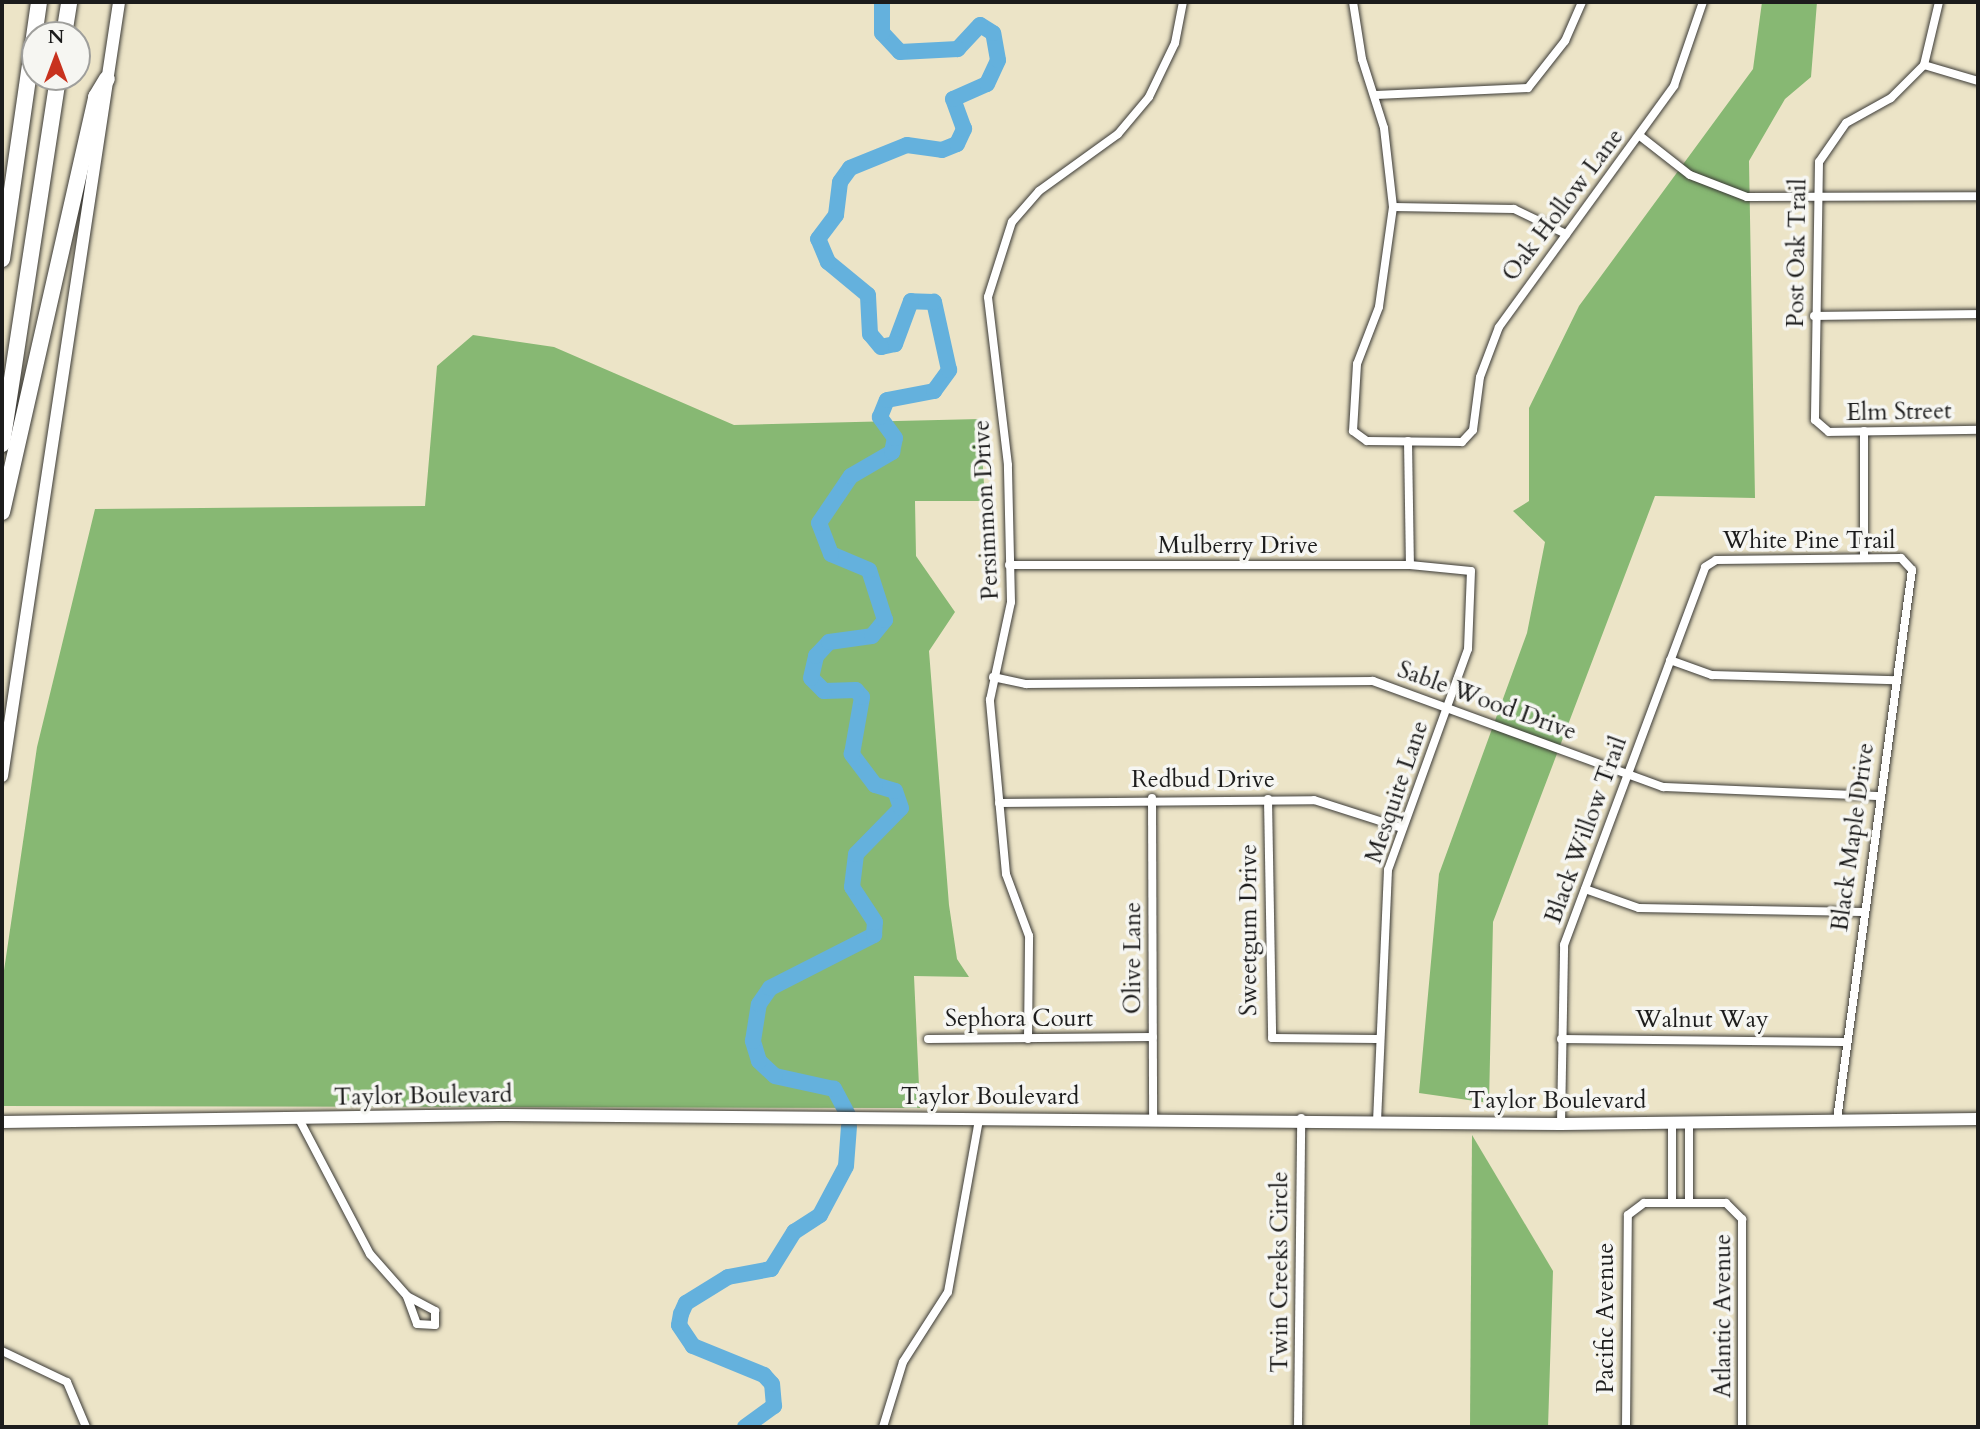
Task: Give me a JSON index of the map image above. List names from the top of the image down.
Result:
{
  "streets": {
    "street": [
      "Oak Hollow Lane",
      "Post Oak Trail",
      "Elm Street",
      "Persimmon Drive",
      "White Pine Trail",
      "Mulberry Drive",
      "Sable Wood Drive",
      "Redbud Drive",
      "Mesquite Lane",
      "Black Willow Trail",
      "Black Maple Drive",
      "Sweetgum Drive",
      "Olive Lane",
      "Sephora Court",
      "Walnut Way",
      "Taylor Boulevard",
      "Twin Creeks Circle",
      "Atlantic Avenue",
      "Pacific Avenue"
    ]
  },
  "crossings": [
    ["Post Oak Trail", "Elm Street"],
    ["Persimmon Drive", "Mulberry Drive"],
    ["Persimmon Drive", "Sable Wood Drive"],
    ["Persimmon Drive", "Redbud Drive"],
    ["Persimmon Drive", "Sephora Court"],
    ["White Pine Trail", "Black Willow Trail"],
    ["White Pine Trail", "Black Maple Drive"],
    ["Mulberry Drive", "Mesquite Lane"],
    ["Sable Wood Drive", "Mesquite Lane"],
    ["Sable Wood Drive", "Black Willow Trail"],
    ["Sable Wood Drive", "Black Maple Drive"],
    ["Redbud Drive", "Mesquite Lane"],
    ["Redbud Drive", "Sweetgum Drive"],
    ["Redbud Drive", "Olive Lane"],
    ["Mesquite Lane", "Sweetgum Drive"],
    ["Mesquite Lane", "Taylor Boulevard"],
    ["Black Willow Trail", "Walnut Way"],
    ["Black Willow Trail", "Taylor Boulevard"],
    ["Black Maple Drive", "Walnut Way"],
    ["Black Maple Drive", "Taylor Boulevard"],
    ["Olive Lane", "Sephora Court"],
    ["Olive Lane", "Taylor Boulevard"],
    ["Taylor Boulevard", "Twin Creeks Circle"]
  ],
  "north": "top"
}
